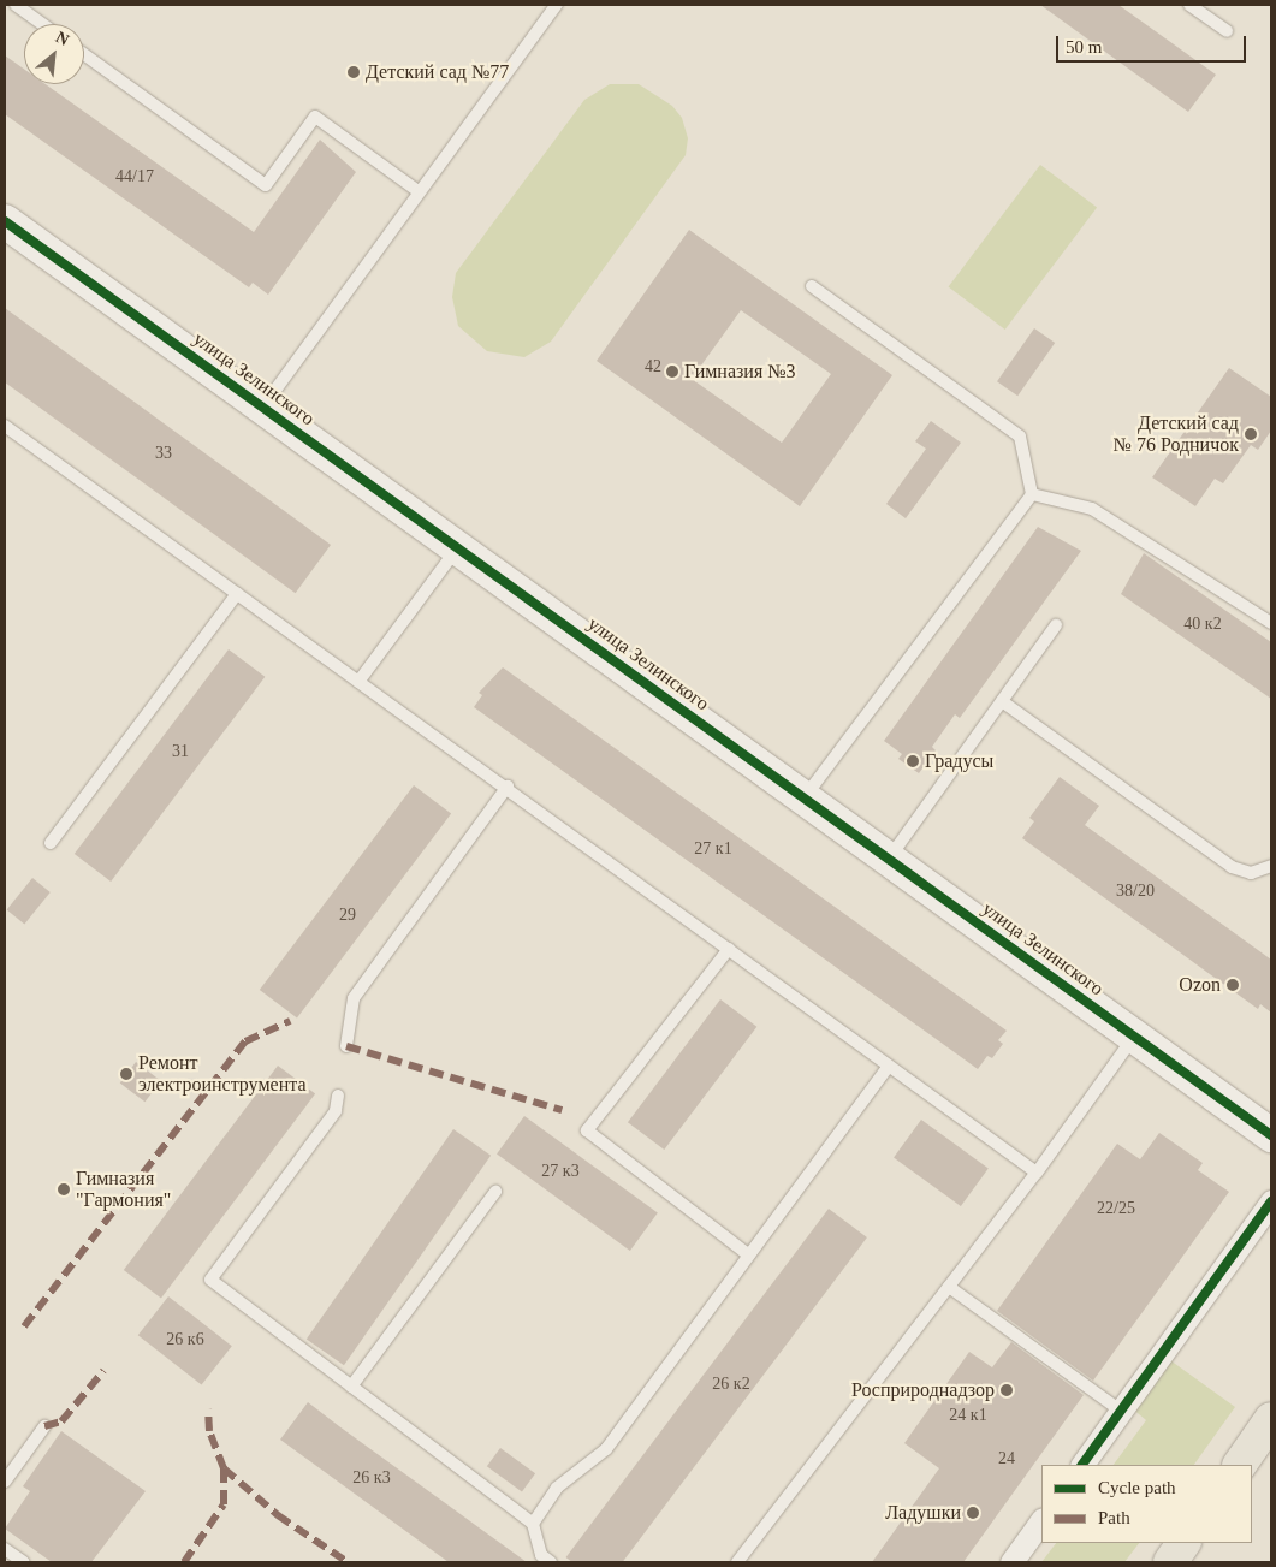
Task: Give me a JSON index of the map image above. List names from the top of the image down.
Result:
{
  "streets": {
    "street": ["улица Зелинского"]
  },
  "places": [
    "Детский сад №77",
    "Гимназия №3",
    "Детский сад № 76 Родничок",
    "Градусы",
    "Ozon",
    "Ремонт электроинструмента",
    "Гимназия \"Гармония\"",
    "Росприроднадзор",
    "Ладушки"
  ],
  "house_numbers": [
    "44/17",
    "42",
    "33",
    "40 к2",
    "31",
    "27 к1",
    "38/20",
    "29",
    "27 к3",
    "22/25",
    "26 к6",
    "26 к2",
    "24 к1",
    "24",
    "26 к3"
  ],
  "legend": ["Cycle path", "Path"],
  "scale_bar": "50 m",
  "north": "top right"
}
